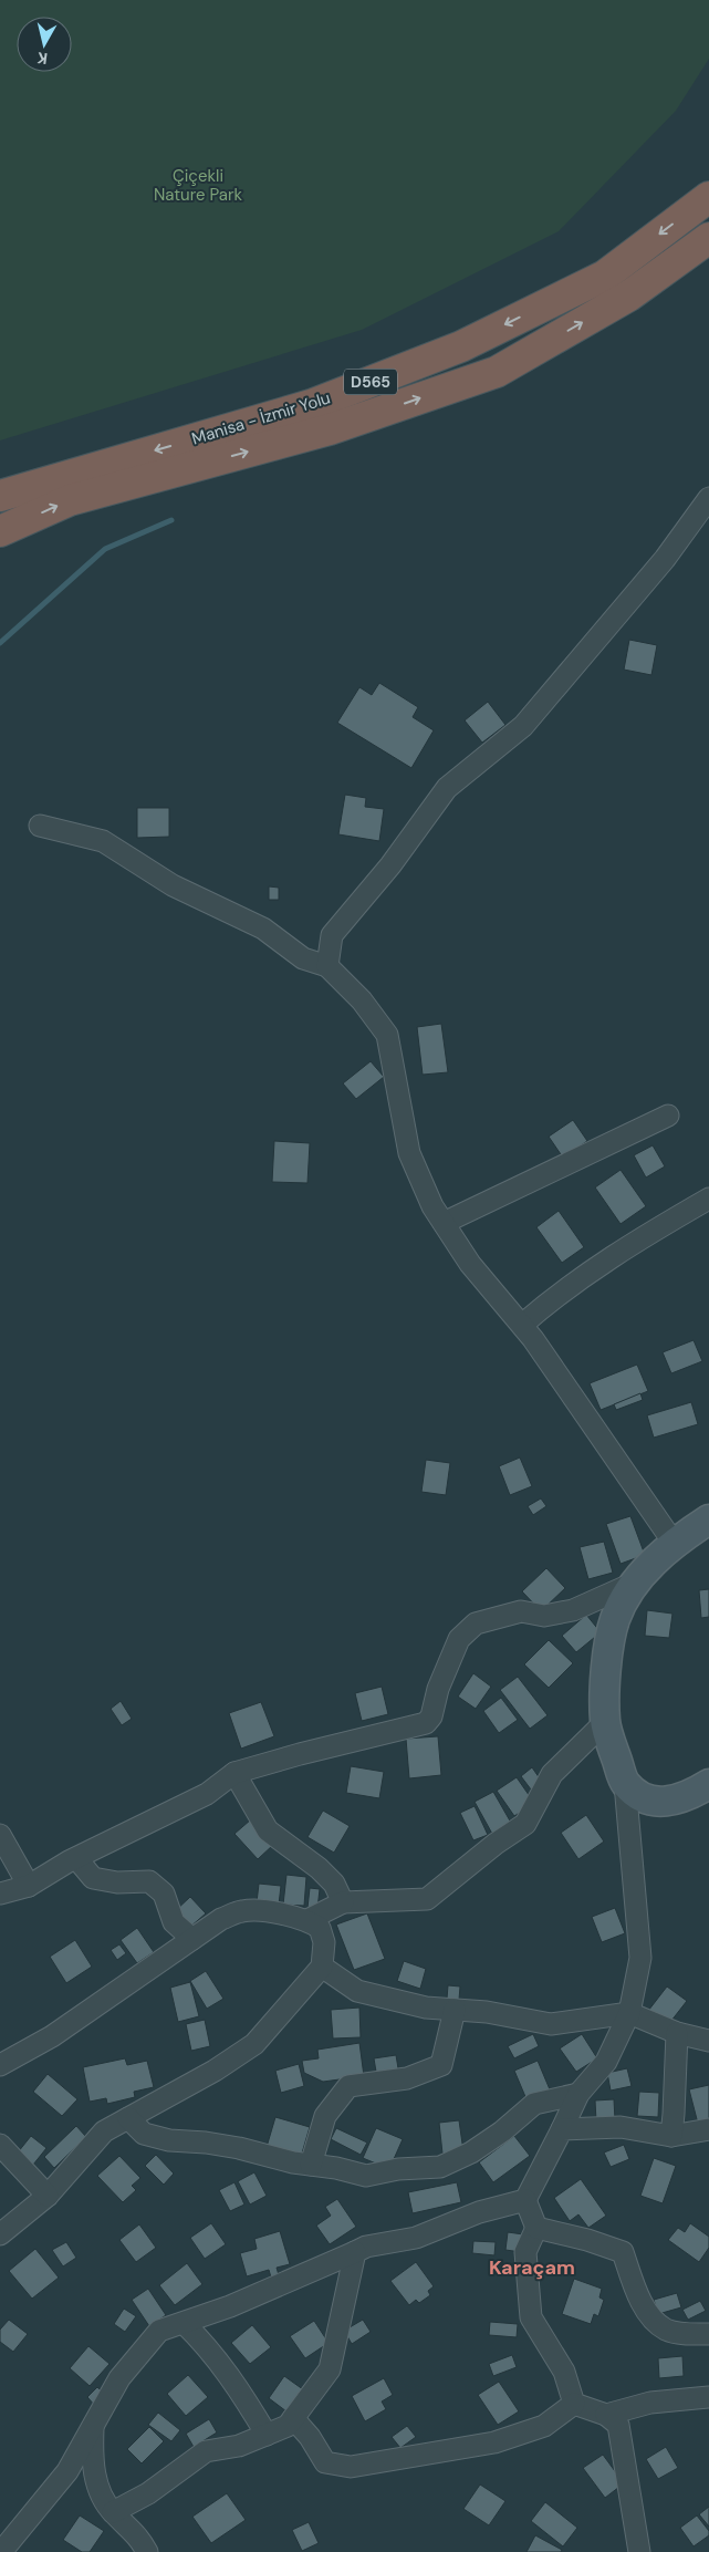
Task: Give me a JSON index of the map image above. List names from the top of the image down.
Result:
{
  "streets": {
    "highway": ["D565", "Manisa - İzmir Yolu"]
  },
  "districts": ["Karaçam"],
  "parks": ["Çiçekli Nature Park"],
  "north": "bottom"
}
